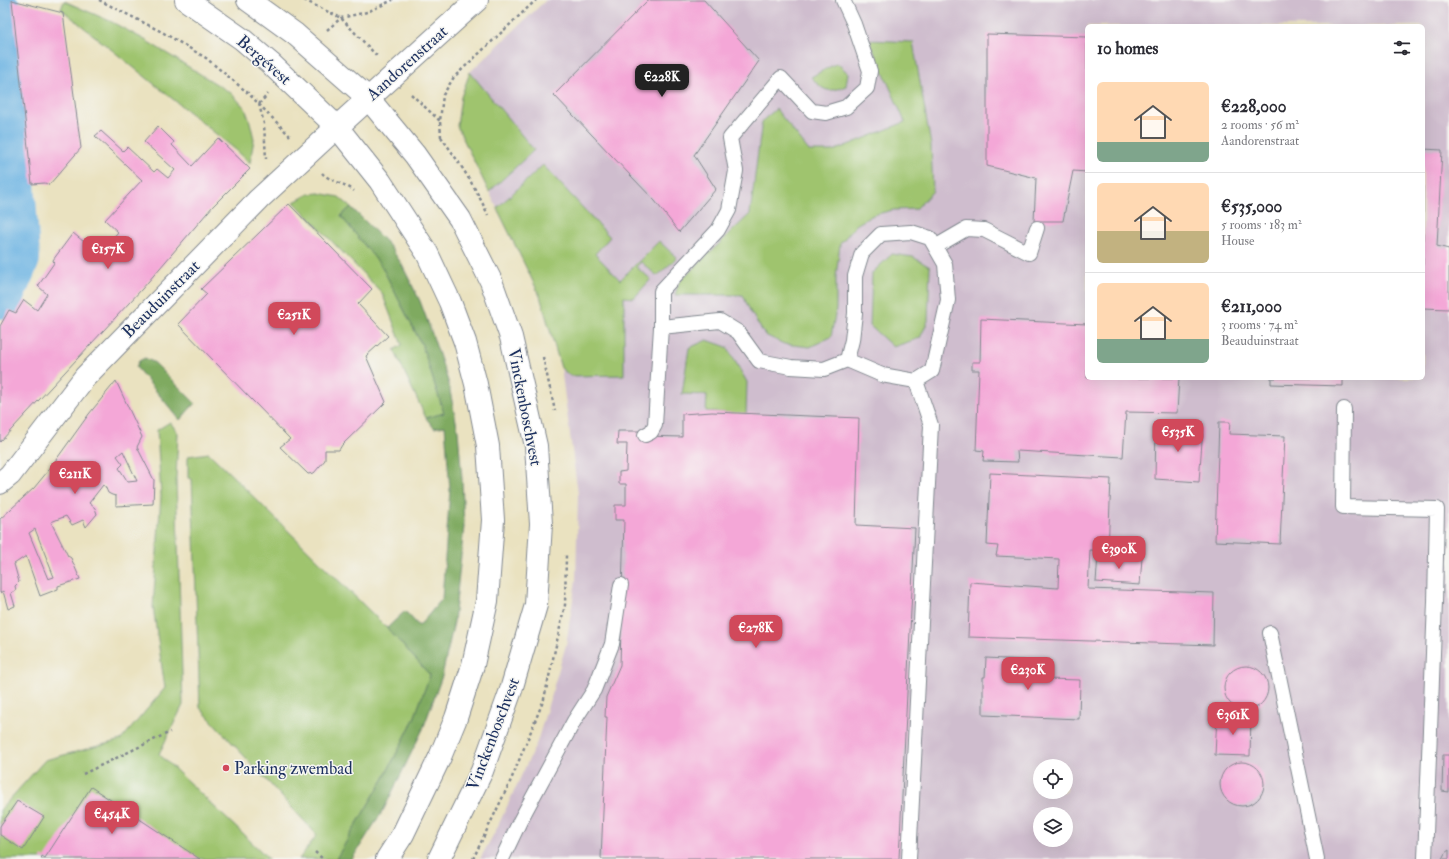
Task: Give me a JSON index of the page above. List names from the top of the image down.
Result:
{
  "streets": {
    "main road": [
      "Bergévest",
      "Aandorenstraat",
      "Beauduinstraat",
      "Vinckenboschvest"
    ]
  },
  "crossings": [
    ["Bergévest", "Aandorenstraat"],
    ["Bergévest", "Beauduinstraat"],
    ["Aandorenstraat", "Beauduinstraat"],
    ["Aandorenstraat", "Vinckenboschvest"]
  ],
  "places": ["Parking zwembad"],
  "page": {
    "heading": "10 homes",
    "price": [
      "€228K",
      "€157K",
      "€251K",
      "€535K",
      "€211K",
      "€390K",
      "€278K",
      "€230K",
      "€361K",
      "€454K"
    ],
    "list": [
      {
        "name": "€228,000",
        "note": "2 rooms · 56 m² · Aandorenstraat"
      },
      {
        "name": "€535,000",
        "note": "5 rooms · 183 m² · House"
      },
      {
        "name": "€211,000",
        "note": "3 rooms · 74 m² · Beauduinstraat"
      }
    ]
  }
}
